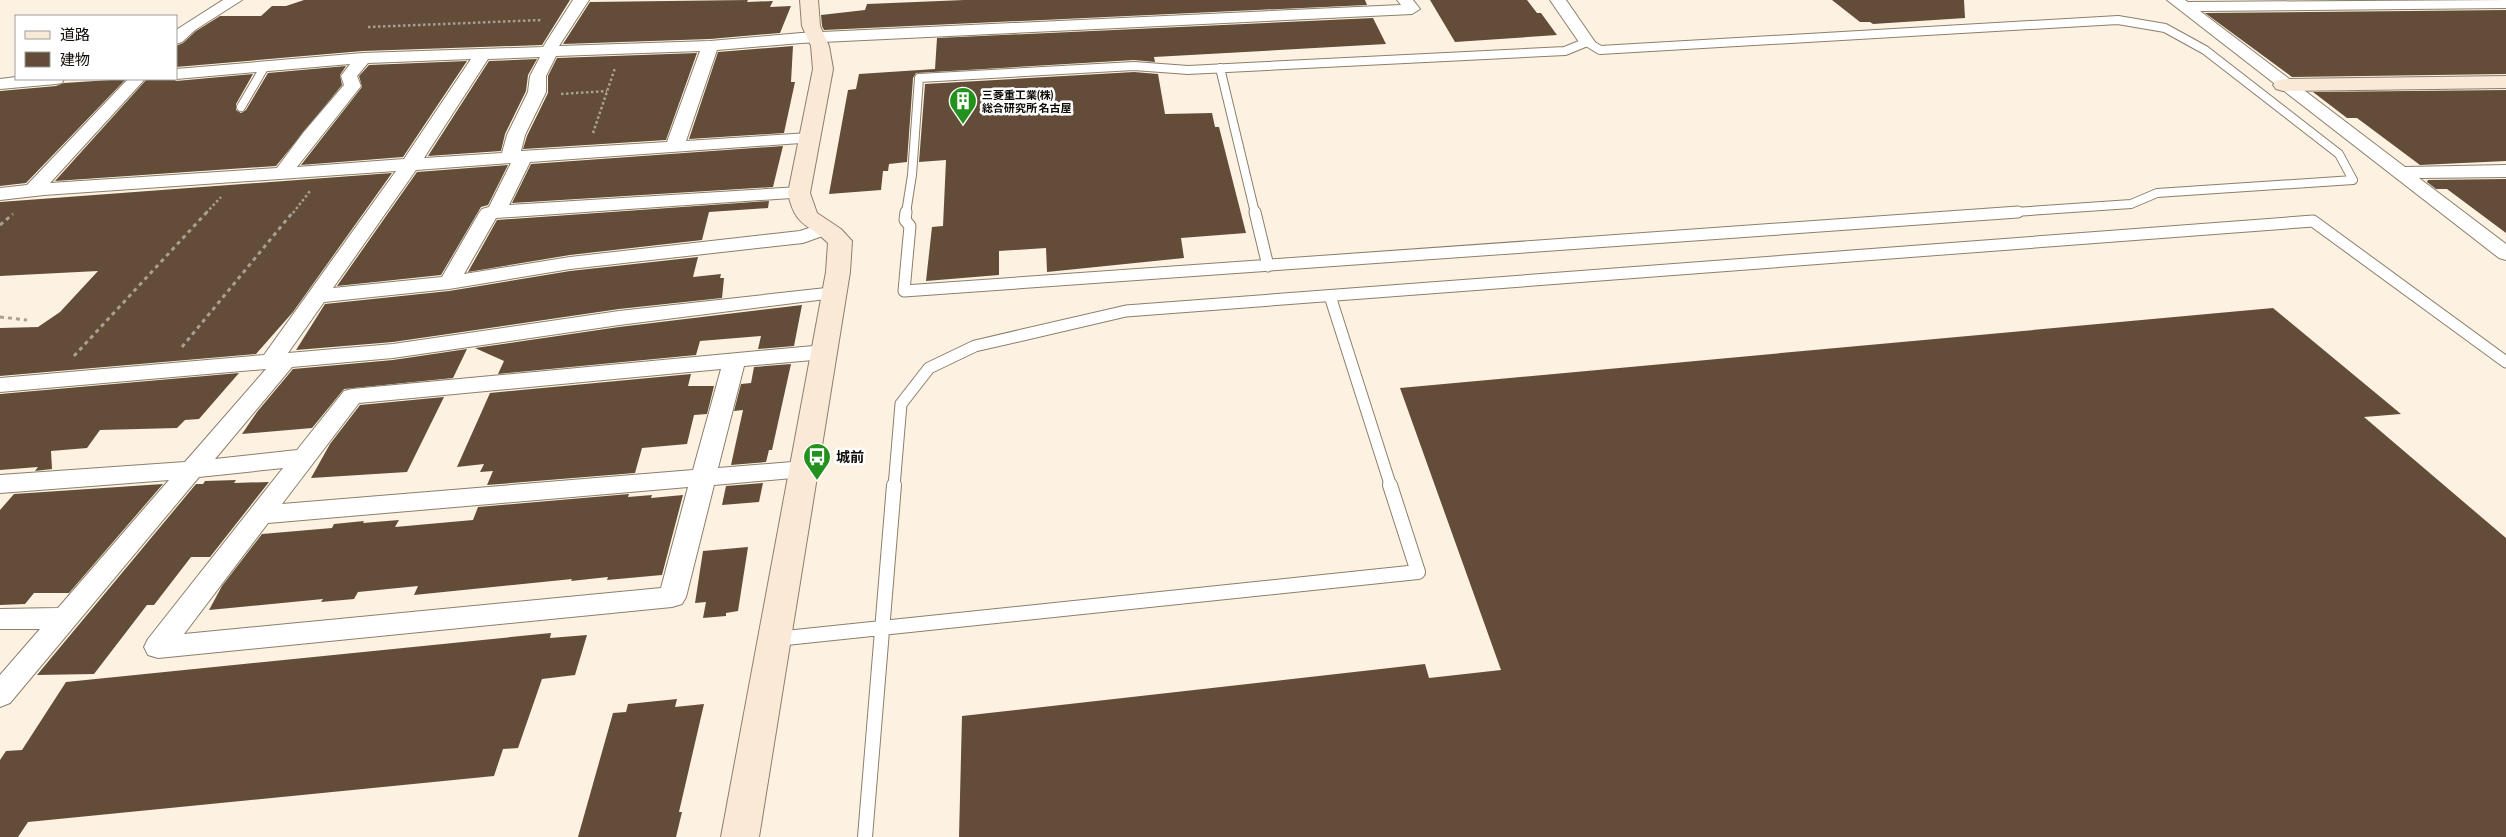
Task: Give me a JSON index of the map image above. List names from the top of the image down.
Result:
{
  "places": {
    "building": ["三菱重工業(株) 総合研究所 名古屋"],
    "bus stop": ["城前"]
  },
  "legend": ["道路", "建物"]
}
